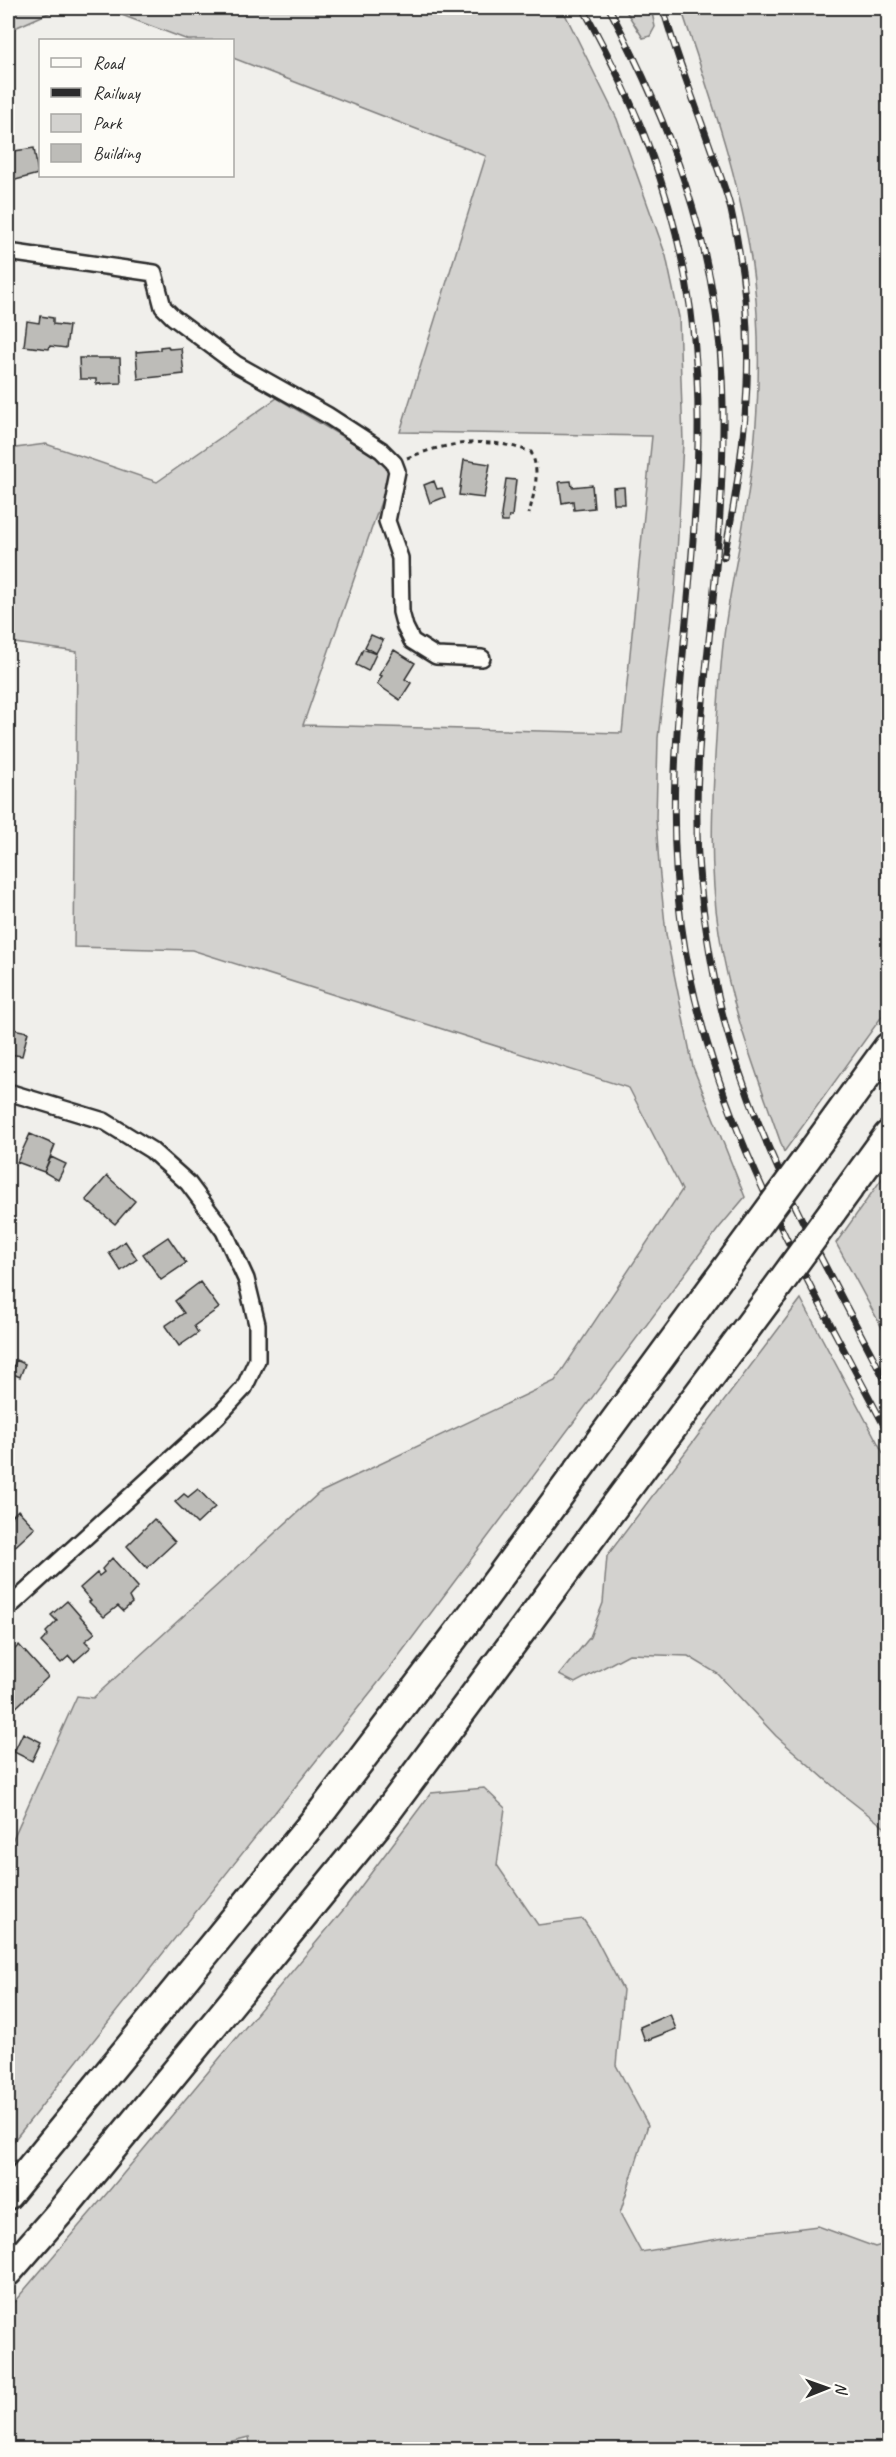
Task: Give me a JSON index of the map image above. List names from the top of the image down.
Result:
{
  "legend": [
    "Road",
    "Railway",
    "Park",
    "Building"
  ],
  "north": "right"
}
